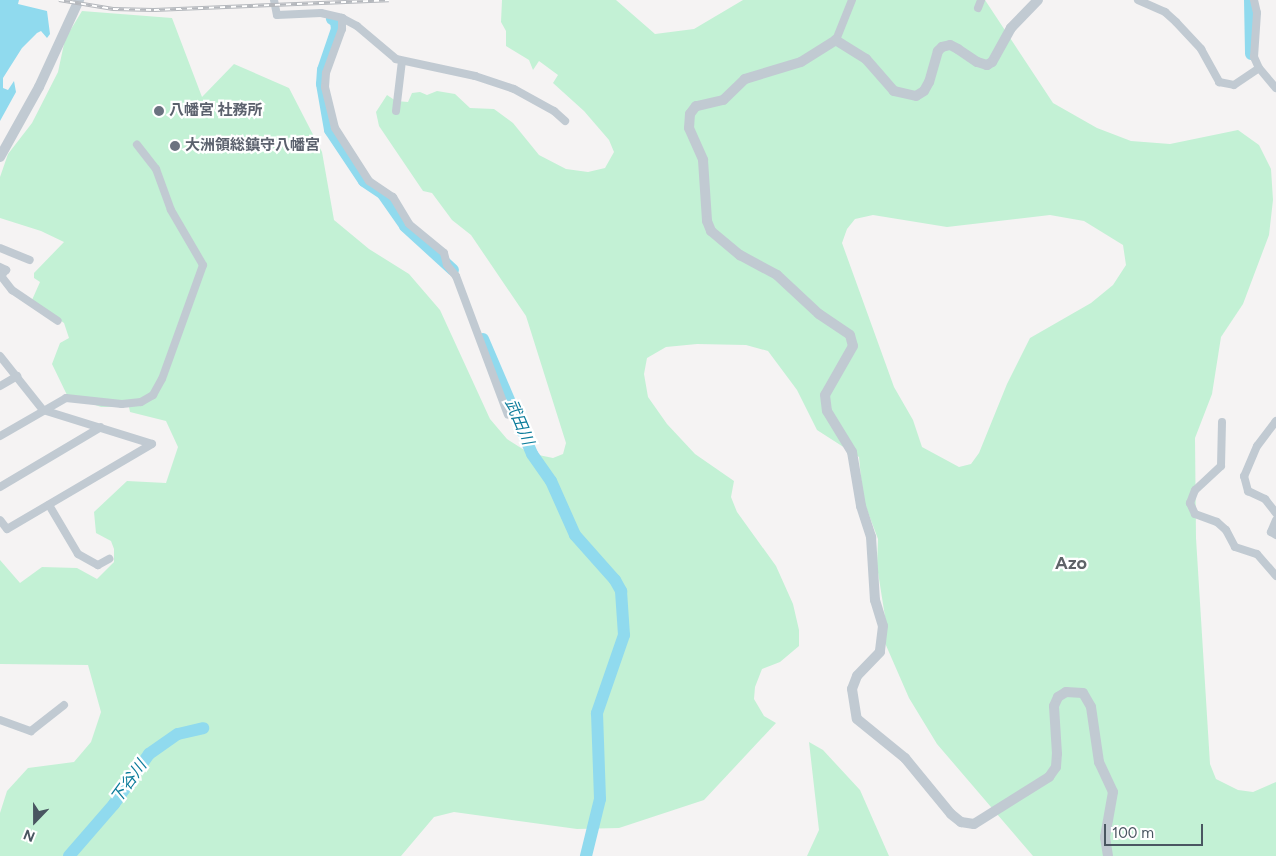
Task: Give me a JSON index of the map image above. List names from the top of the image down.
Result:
{
  "districts": ["Azo"],
  "water": ["武田川", "下谷川"],
  "places": ["八幡宮 社務所", "大洲領総鎮守八幡宮"],
  "scale_bar": "100 m",
  "north": "bottom"
}
